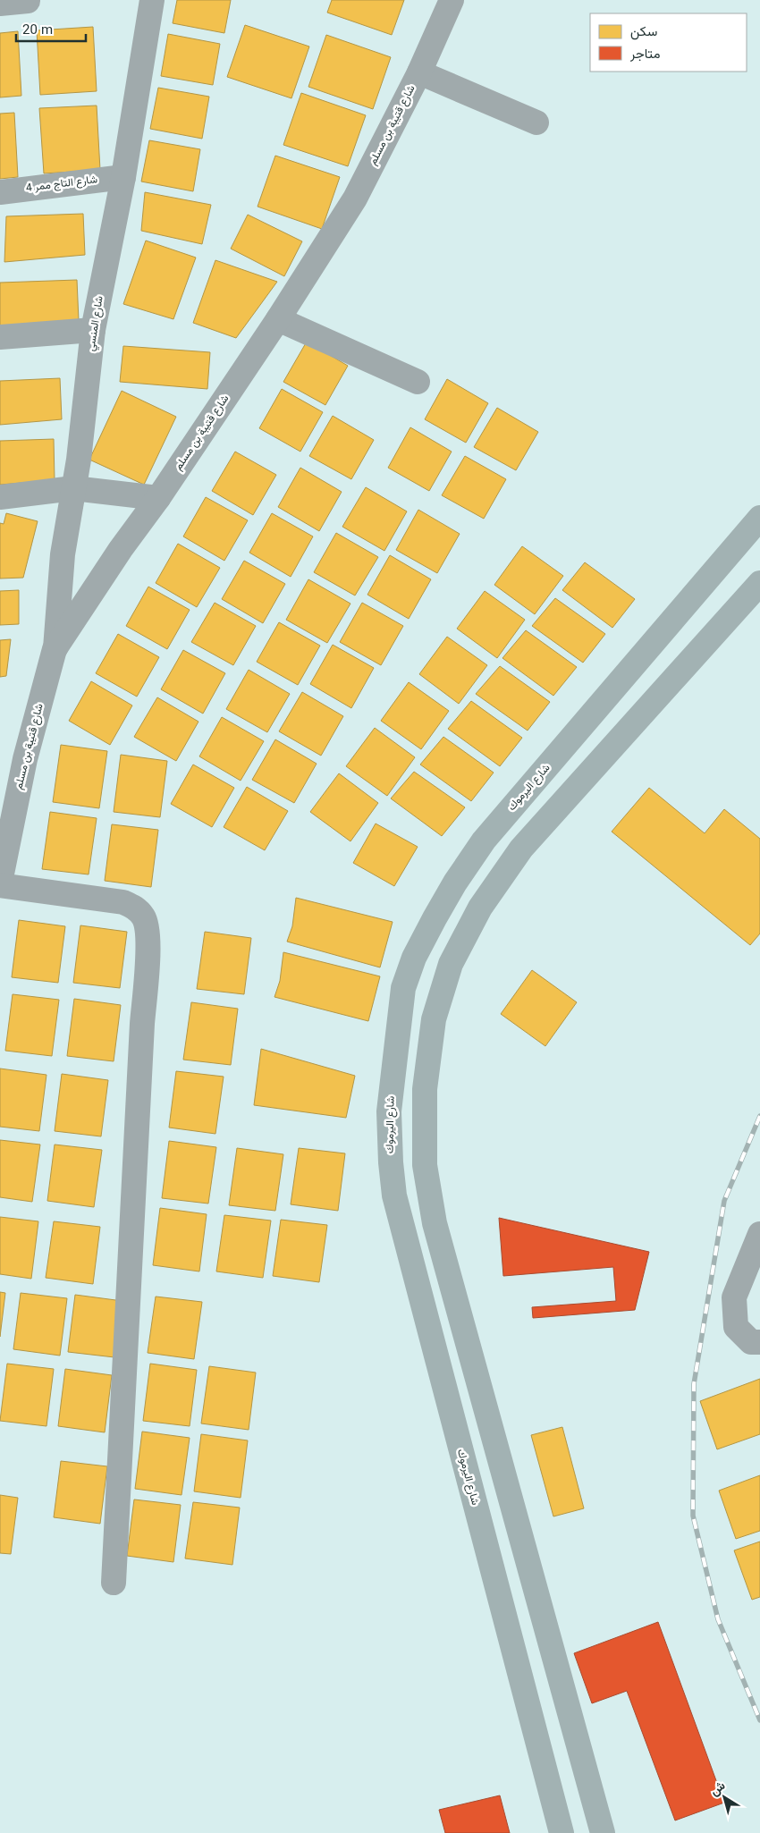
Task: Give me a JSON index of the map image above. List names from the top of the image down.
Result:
{
  "streets": {
    "highway": ["شارع اليرموك"],
    "street": ["شارع قتيبة بن مسلم", "شارع التاج ممر 4", "شارع المنسي"]
  },
  "crossings": [
    ["شارع قتيبة بن مسلم", "شارع المنسي"],
    ["شارع التاج ممر 4", "شارع المنسي"]
  ],
  "legend": ["سكن", "متاجر"],
  "scale_bar": "20 m",
  "north": "top left"
}
